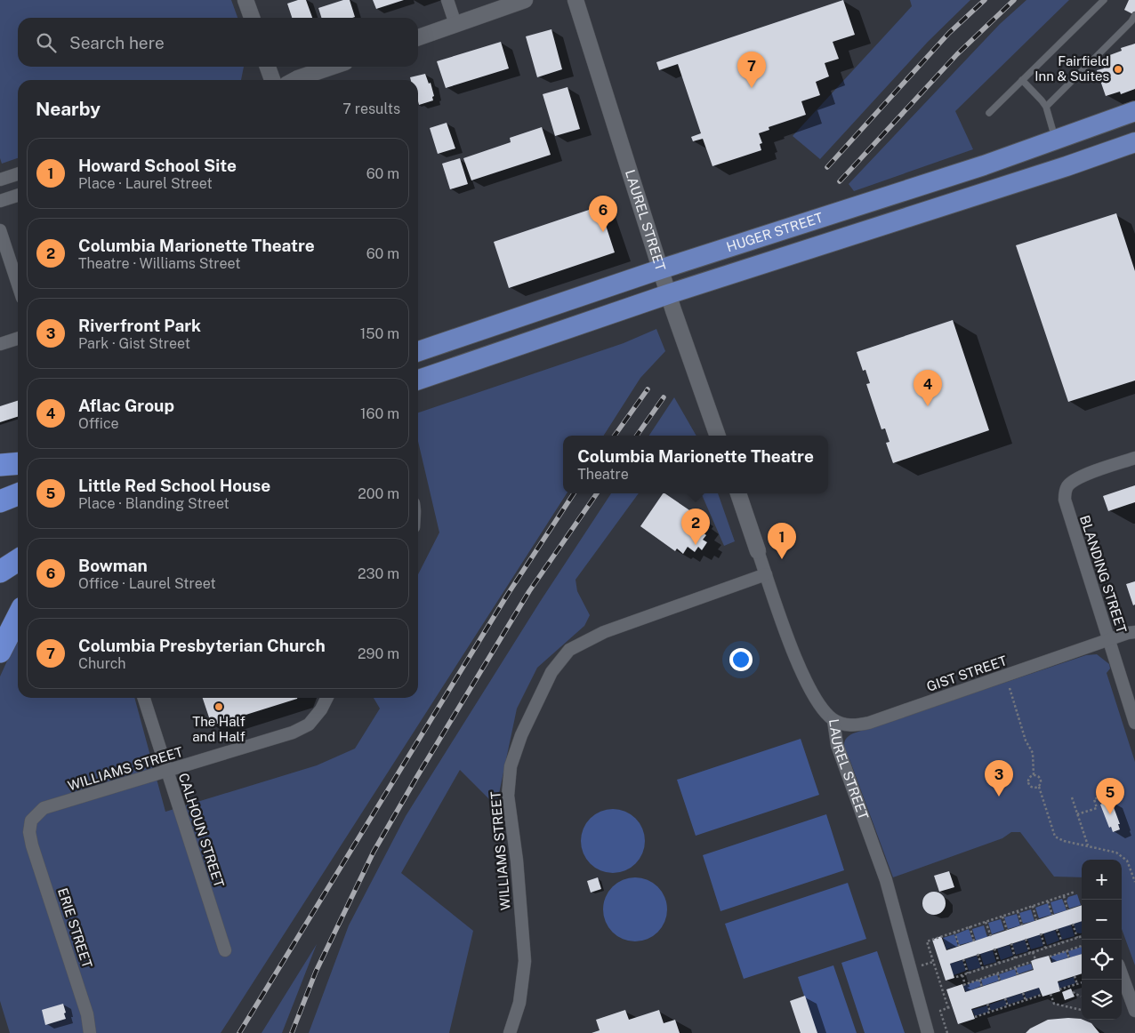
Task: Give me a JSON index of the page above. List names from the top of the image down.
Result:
{
  "streets": {
    "highway": ["HUGER STREET"],
    "street": [
      "LAUREL STREET",
      "BLANDING STREET",
      "GIST STREET",
      "WILLIAMS STREET",
      "CALHOUN STREET",
      "ERIE STREET"
    ]
  },
  "crossings": [
    ["LAUREL STREET", "HUGER STREET"],
    ["LAUREL STREET", "GIST STREET"],
    ["LAUREL STREET", "WILLIAMS STREET"],
    ["BLANDING STREET", "GIST STREET"],
    ["WILLIAMS STREET", "CALHOUN STREET"],
    ["WILLIAMS STREET", "ERIE STREET"]
  ],
  "places": ["Fairfield Inn & Suites", "The Half and Half"],
  "page": {
    "search": "Search here",
    "pins": [
      "7",
      "6",
      "4",
      "2",
      "1",
      "3",
      "5"
    ],
    "heading": ["Nearby", "7 results"],
    "list": [
      {
        "mark": "1",
        "name": "Howard School Site",
        "note": "Place · Laurel Street",
        "value": "60 m"
      },
      {
        "mark": "2",
        "name": "Columbia Marionette Theatre",
        "note": "Theatre · Williams Street",
        "value": "60 m"
      },
      {
        "mark": "3",
        "name": "Riverfront Park",
        "note": "Park · Gist Street",
        "value": "150 m"
      },
      {
        "mark": "4",
        "name": "Aflac Group",
        "note": "Office",
        "value": "160 m"
      },
      {
        "mark": "5",
        "name": "Little Red School House",
        "note": "Place · Blanding Street",
        "value": "200 m"
      },
      {
        "mark": "6",
        "name": "Bowman",
        "note": "Office · Laurel Street",
        "value": "230 m"
      },
      {
        "mark": "7",
        "name": "Columbia Presbyterian Church",
        "note": "Church",
        "value": "290 m"
      }
    ],
    "popup": ["Columbia Marionette Theatre", "Theatre"],
    "map_buttons": ["+", "−"]
  }
}
